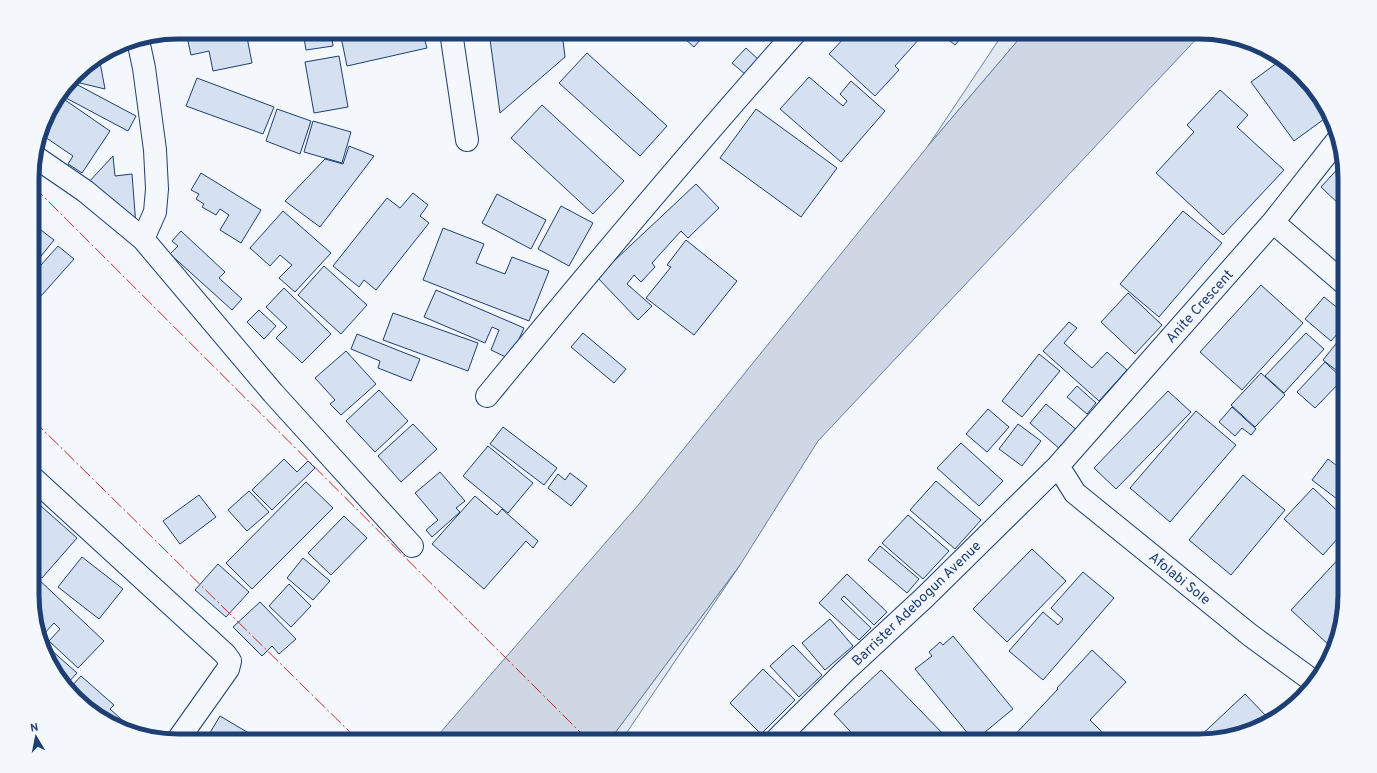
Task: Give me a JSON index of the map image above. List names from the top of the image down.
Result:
{
  "streets": {
    "street": ["Anite Crescent", "Afolabi Sole", "Barrister Adebogun Avenue"]
  },
  "crossings": [
    ["Anite Crescent", "Afolabi Sole"],
    ["Anite Crescent", "Barrister Adebogun Avenue"],
    ["Afolabi Sole", "Barrister Adebogun Avenue"]
  ],
  "north": "top"
}
